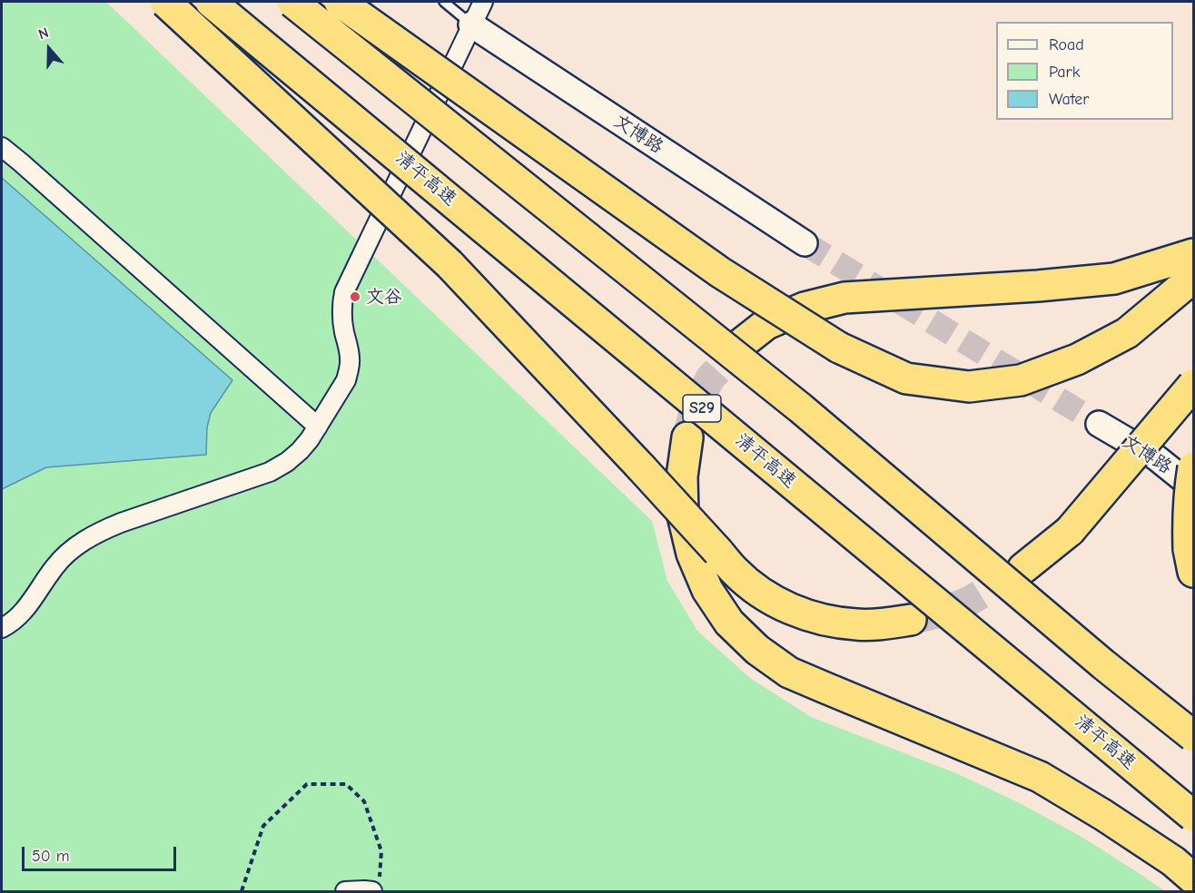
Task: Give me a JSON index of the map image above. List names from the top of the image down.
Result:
{
  "streets": {
    "highway": ["清平高速", "S29"],
    "street": ["文博路"]
  },
  "places": ["文谷"],
  "legend": ["Road", "Park", "Water"],
  "scale_bar": "50 m",
  "north": "top"
}
